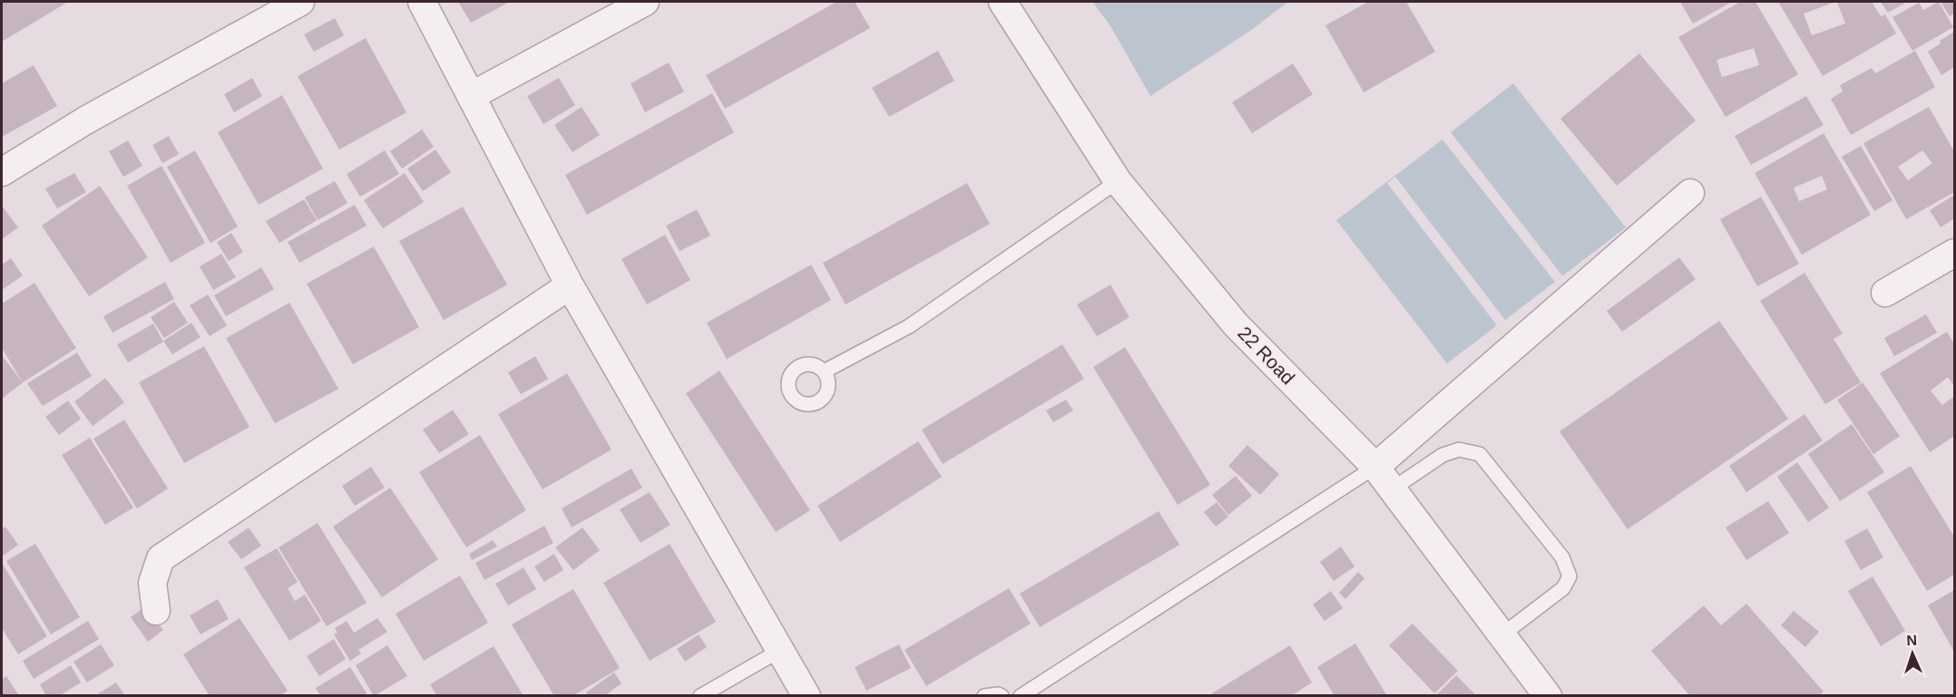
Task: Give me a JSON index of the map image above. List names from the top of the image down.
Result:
{
  "streets": {
    "street": ["22 Road"]
  },
  "north": "top"
}
